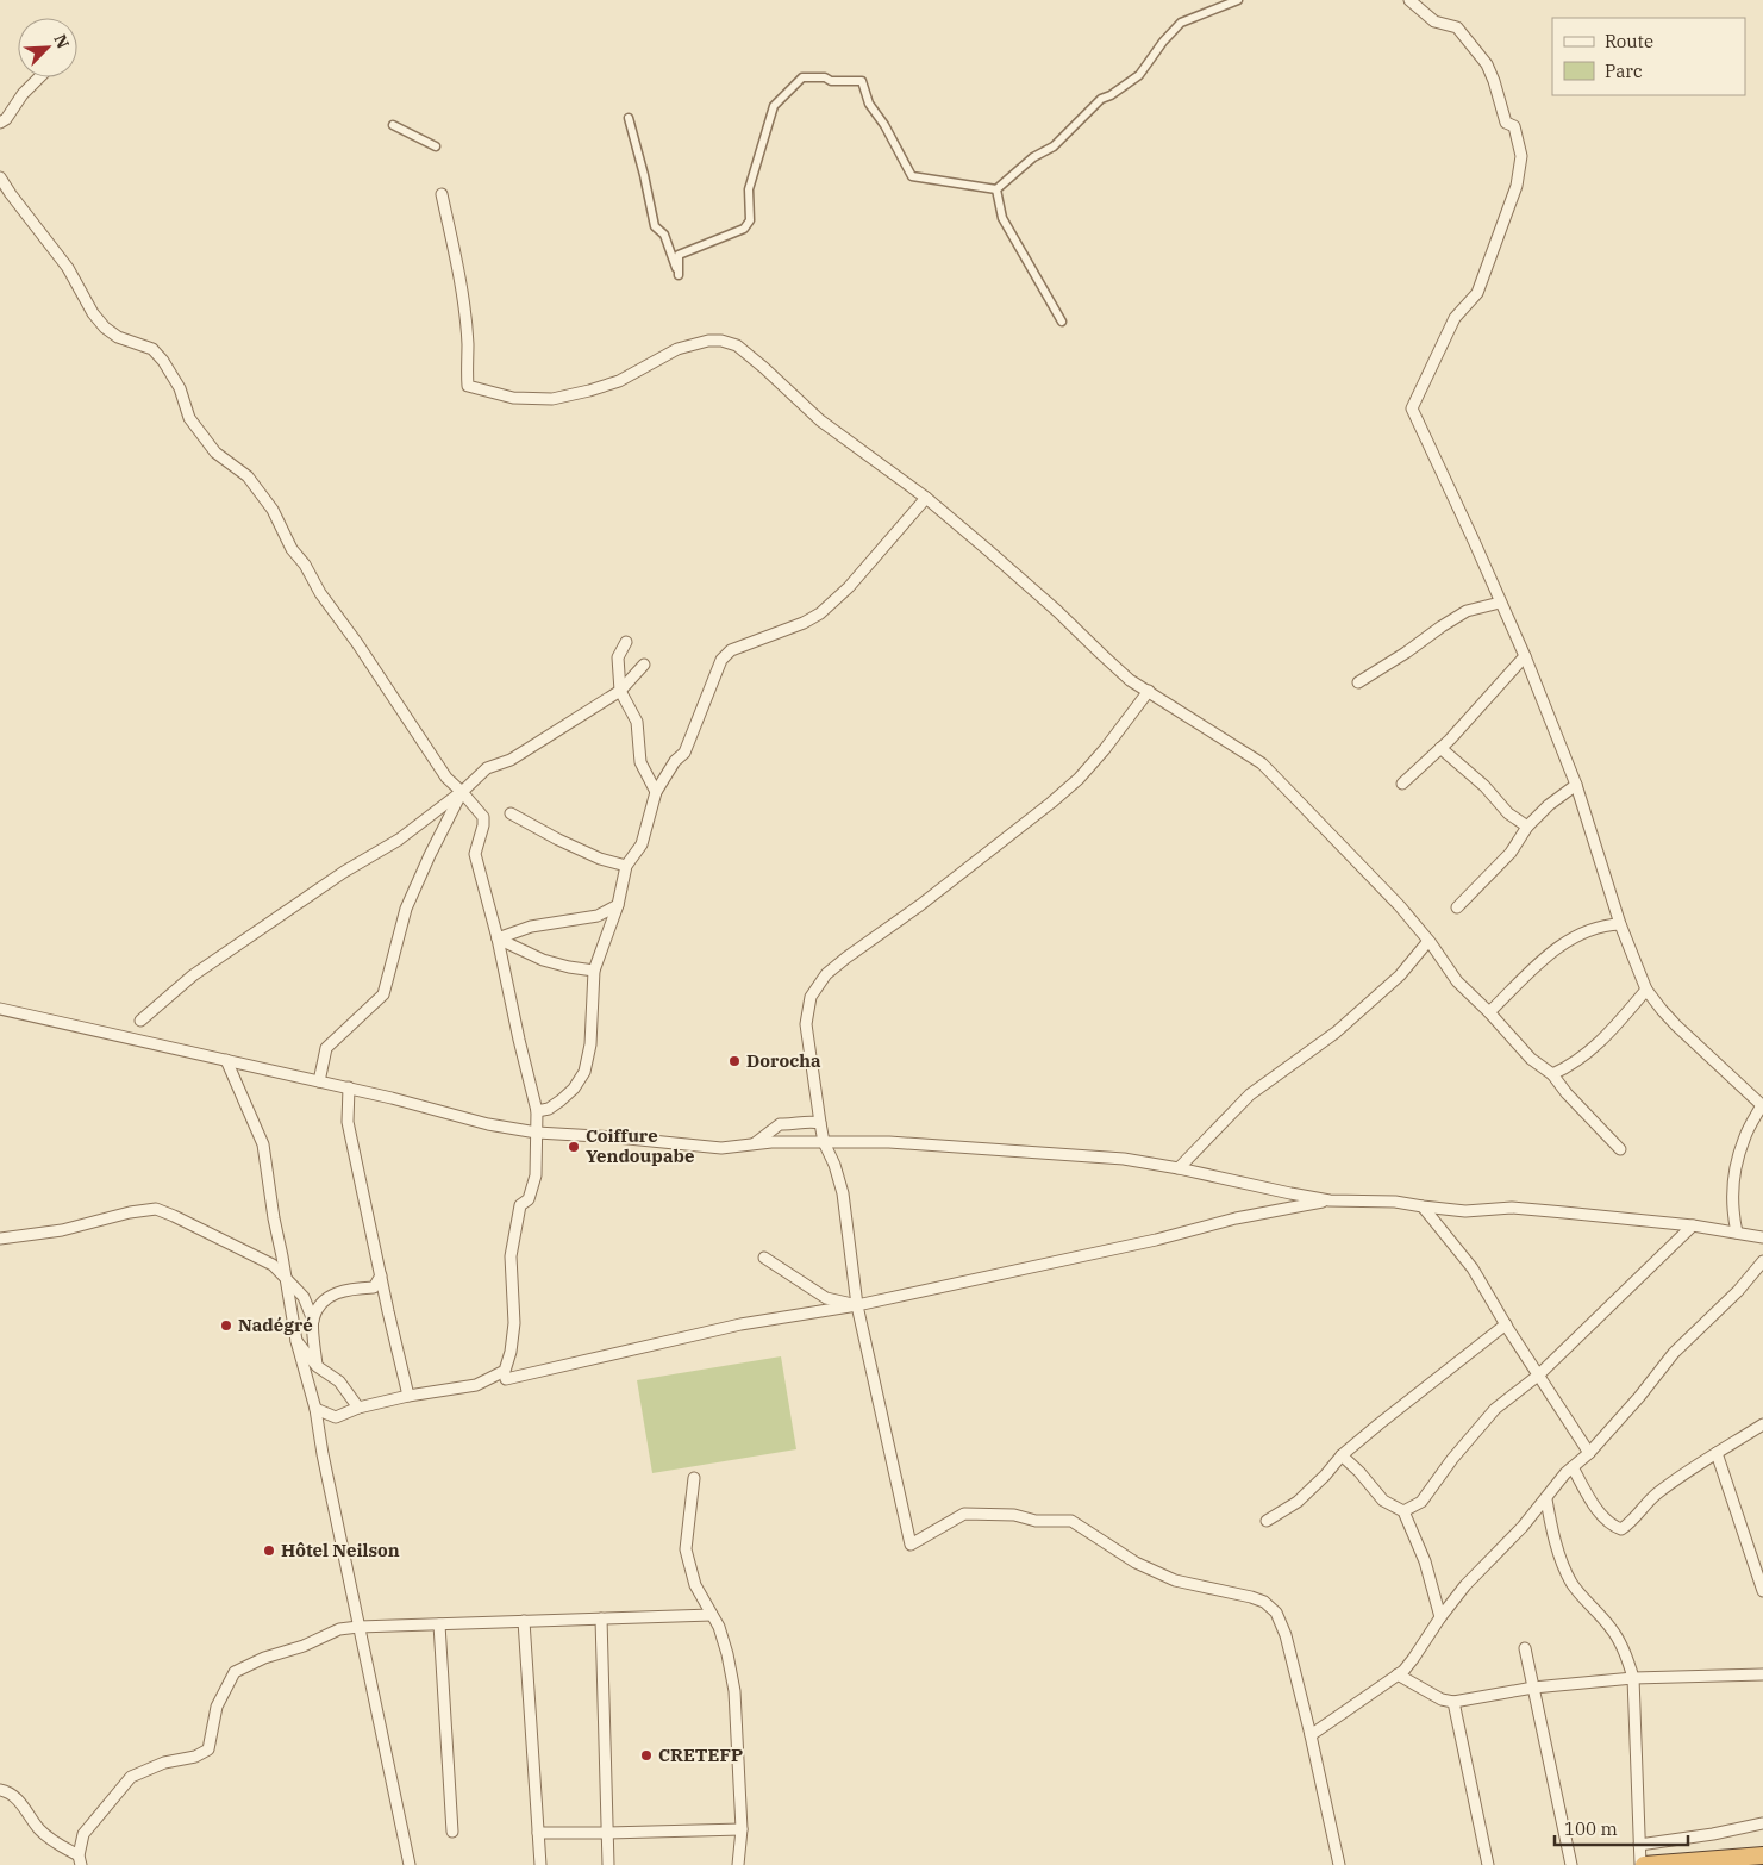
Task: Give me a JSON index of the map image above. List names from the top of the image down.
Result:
{
  "places": [
    "Dorocha",
    "Coiffure Yendoupabe",
    "Nadégré",
    "Hôtel Neilson",
    "CRETEFP"
  ],
  "legend": ["Route", "Parc"],
  "scale_bar": "100 m",
  "north": "top right"
}
